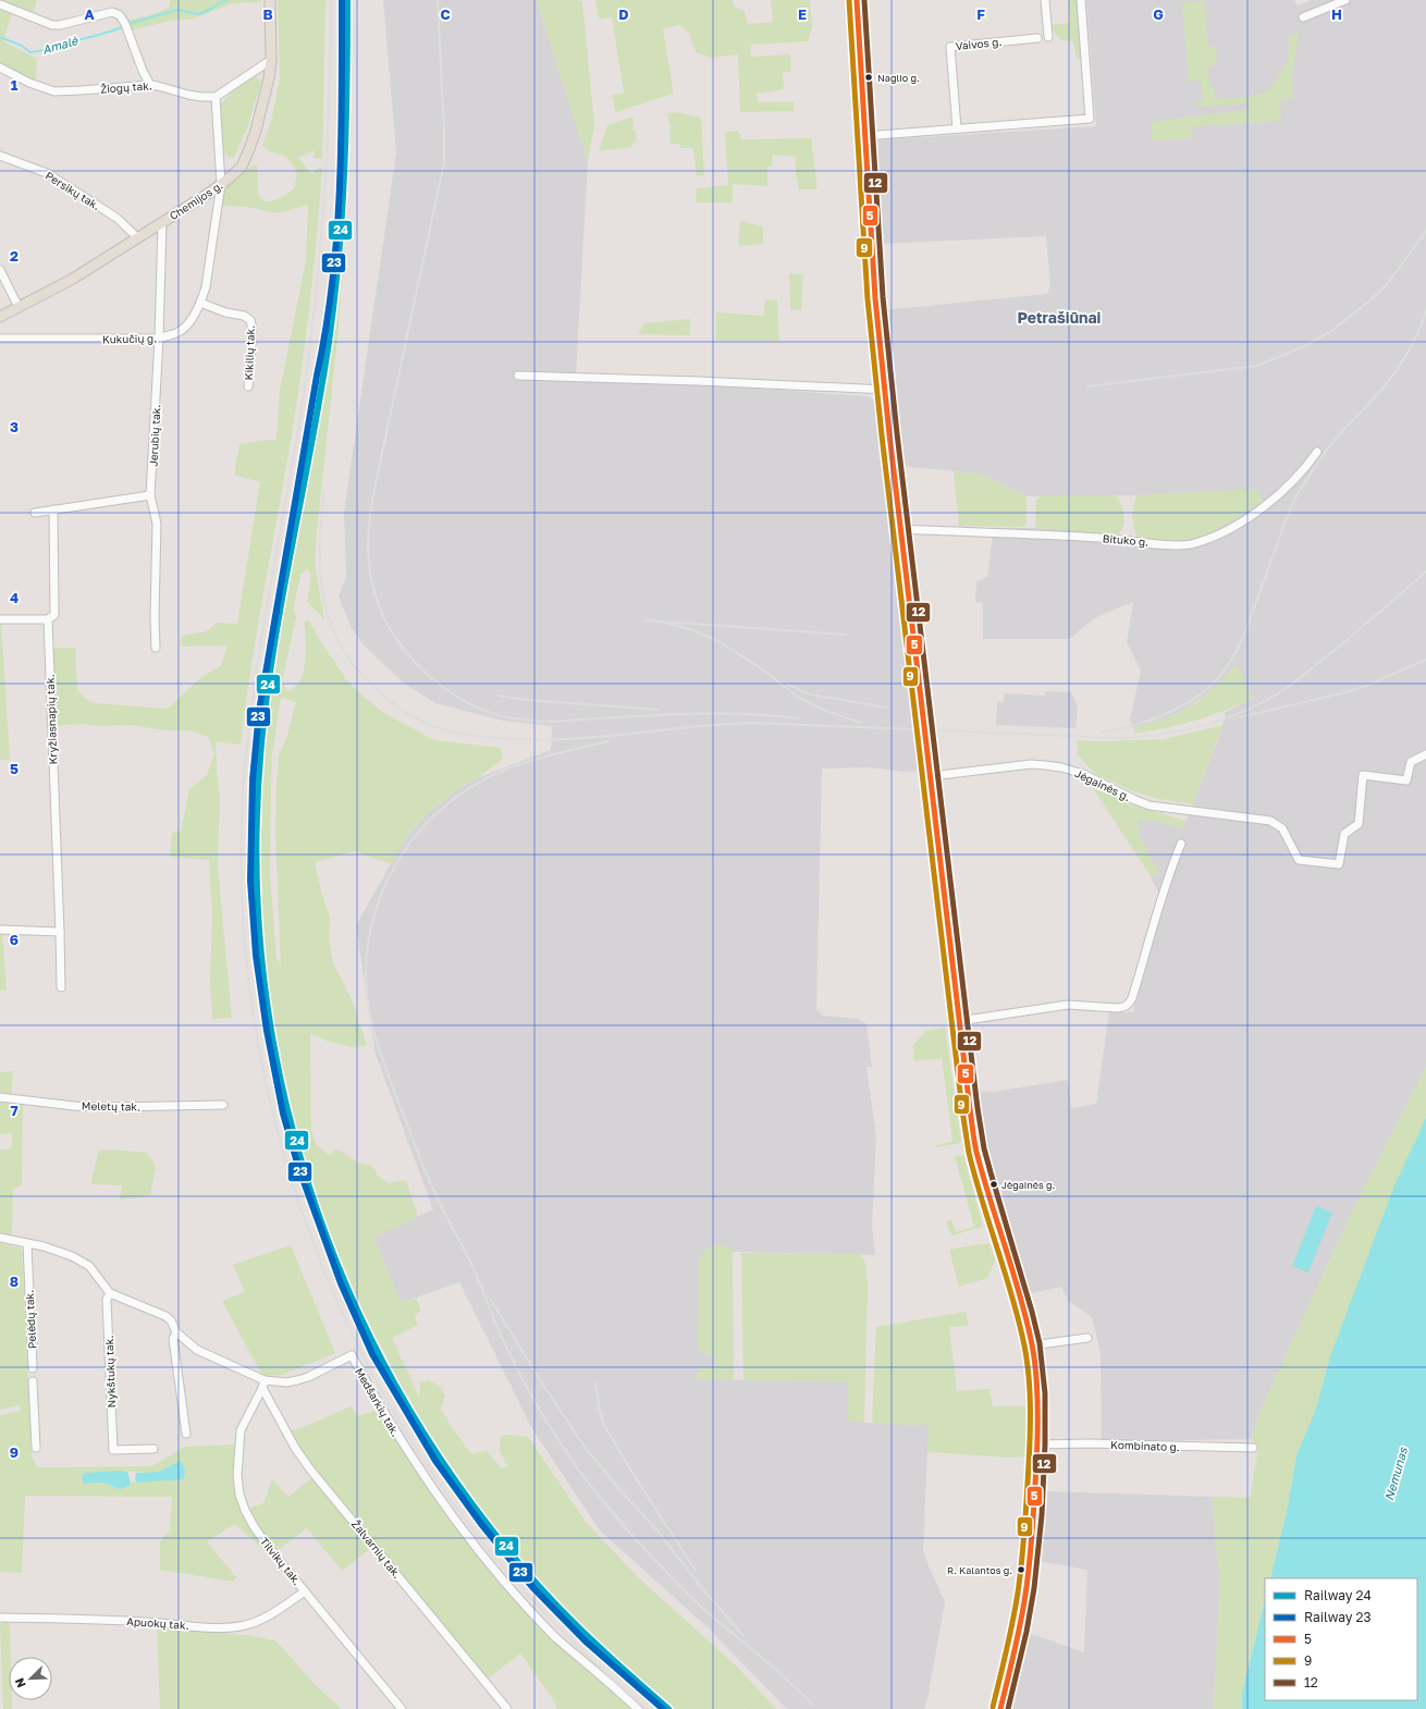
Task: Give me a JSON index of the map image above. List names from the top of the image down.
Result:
{
  "streets": {
    "main road": ["Chemijos g."],
    "street": [
      "Vaivos g.",
      "Žiogų tak.",
      "Persikų tak.",
      "Kukučių g.",
      "Kikilių tak.",
      "Jerubių tak.",
      "Bituko g.",
      "Kryžiasnapių tak.",
      "Jėgainės g.",
      "Meletų tak.",
      "Pelėdų tak.",
      "Nykštukų tak.",
      "Medšarkių tak.",
      "Kombinato g.",
      "Žalvarnių tak.",
      "Tilvikų tak.",
      "Apuokų tak."
    ]
  },
  "crossings": [
    ["Žiogų tak.", "Kukučių g."],
    ["Persikų tak.", "Chemijos g."],
    ["Chemijos g.", "Kukučių g."],
    ["Chemijos g.", "Jerubių tak."],
    ["Kukučių g.", "Kikilių tak."],
    ["Kukučių g.", "Jerubių tak."],
    ["Nykštukų tak.", "Medšarkių tak."],
    ["Medšarkių tak.", "Žalvarnių tak."],
    ["Medšarkių tak.", "Tilvikų tak."],
    ["Žalvarnių tak.", "Tilvikų tak."],
    ["Tilvikų tak.", "Apuokų tak."]
  ],
  "districts": ["Petrašiūnai"],
  "water": ["Amalė", "Nemunas"],
  "places": ["Naglio g.", "Jėgainės g.", "R. Kalantos g."],
  "lines": [
    "rail line 24",
    "rail line 23",
    "transit line 5",
    "transit line 9",
    "transit line 12"
  ],
  "legend": [
    "Railway 24",
    "Railway 23",
    "5",
    "9",
    "12"
  ],
  "north": "bottom left",
  "grid": {
    "columns": [
      "A",
      "B",
      "C",
      "D",
      "E",
      "F",
      "G",
      "H"
    ],
    "rows": [
      "1",
      "2",
      "3",
      "4",
      "5",
      "6",
      "7",
      "8",
      "9"
    ]
  }
}
